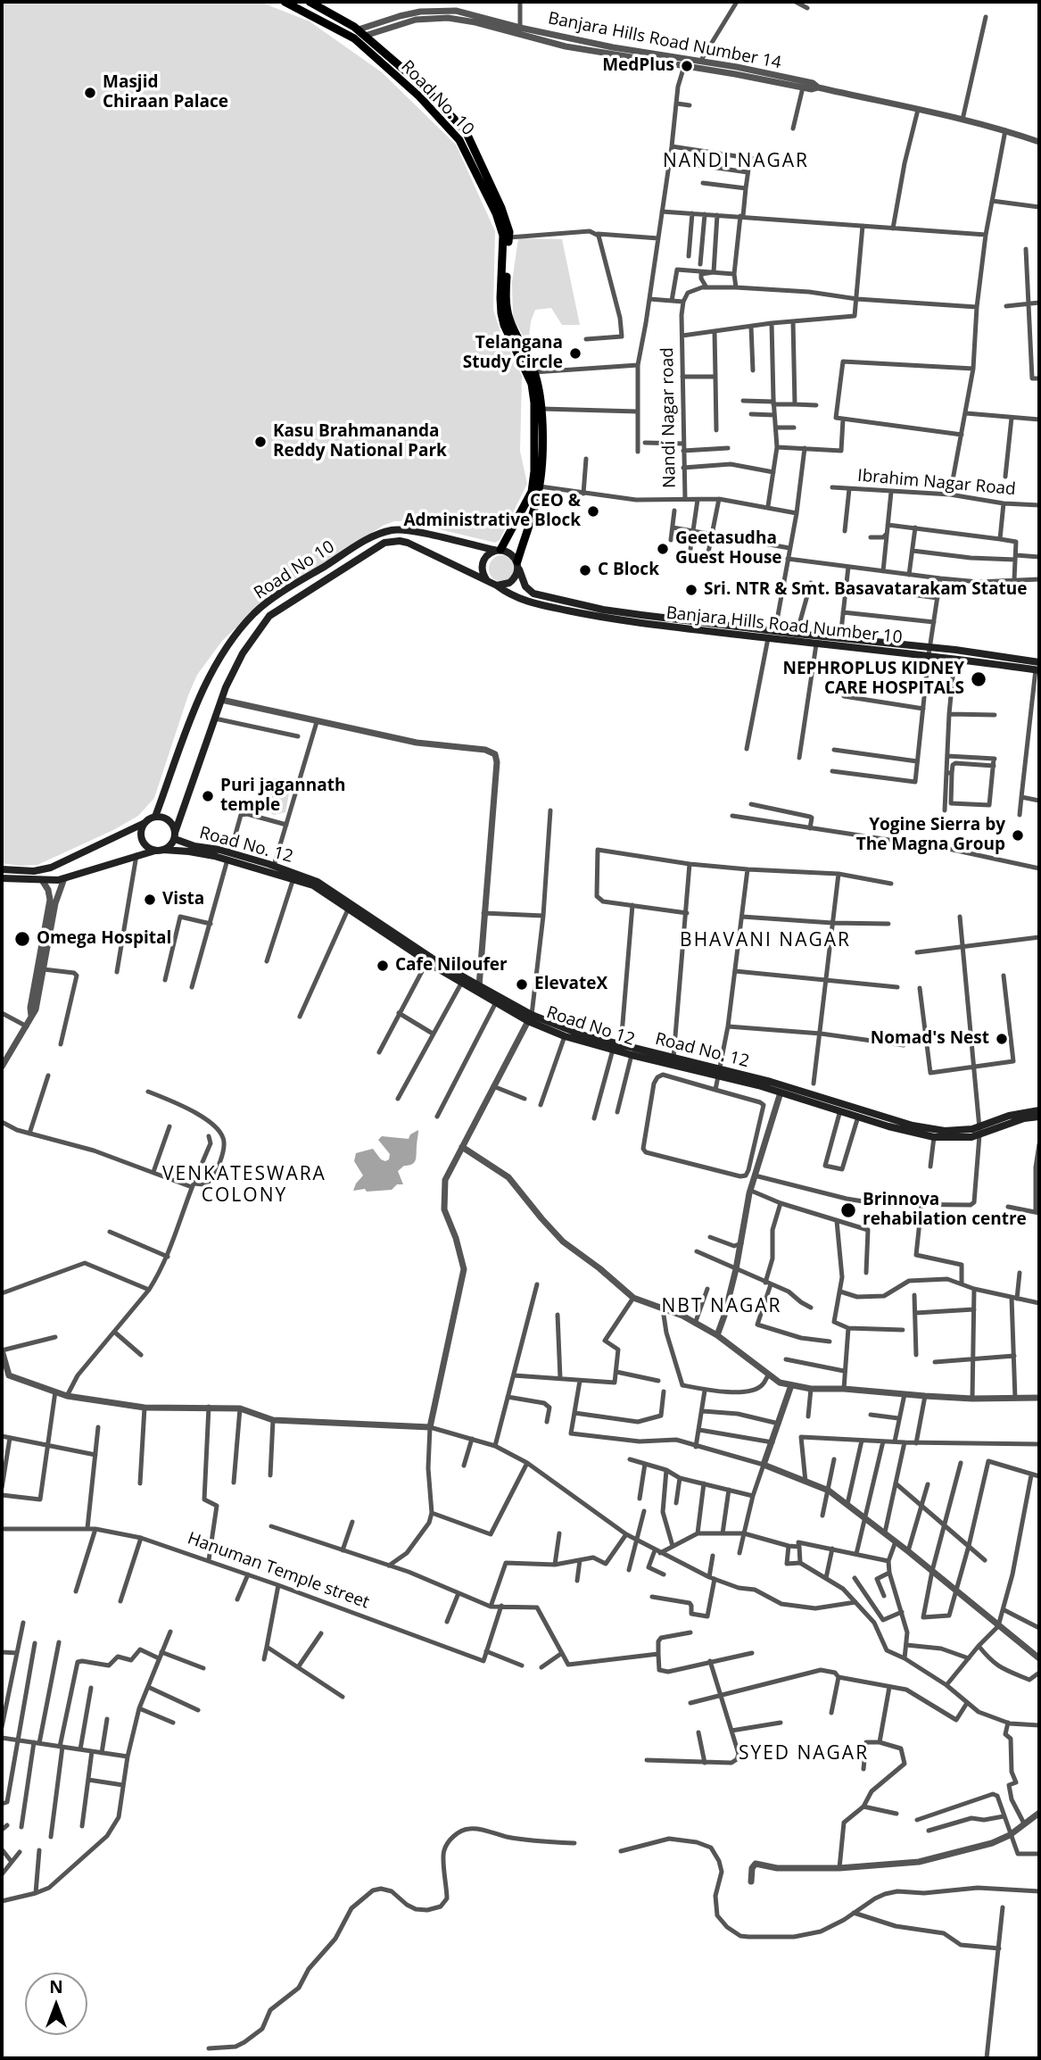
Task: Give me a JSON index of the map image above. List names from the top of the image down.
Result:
{
  "streets": {
    "main road": [
      "Road No. 10",
      "Road No 10",
      "Banjara Hills Road Number 10",
      "Road No. 12",
      "Road No 12"
    ],
    "street": [
      "Banjara Hills Road Number 14",
      "Nandi Nagar road",
      "Ibrahim Nagar Road",
      "Hanuman Temple street"
    ]
  },
  "crossings": [
    ["Banjara Hills Road Number 14", "Road No. 10"],
    ["Road No. 10", "Road No 10"],
    ["Road No. 10", "Banjara Hills Road Number 10"],
    ["Road No 10", "Banjara Hills Road Number 10"],
    ["Road No 10", "Road No. 12"],
    ["Road No 10", "Road No 12"],
    ["Road No. 12", "Road No 12"]
  ],
  "districts": [
    "NANDI NAGAR",
    "BHAVANI NAGAR",
    "VENKATESWARA COLONY",
    "NBT NAGAR",
    "SYED NAGAR"
  ],
  "places": [
    "MedPlus",
    "Masjid Chiraan Palace",
    "Telangana Study Circle",
    "Kasu Brahmananda Reddy National Park",
    "CEO & Administrative Block",
    "Geetasudha Guest House",
    "C Block",
    "Sri. NTR & Smt. Basavatarakam Statue",
    "NEPHROPLUS KIDNEY CARE HOSPITALS",
    "Puri jagannath temple",
    "Yogine Sierra by The Magna Group",
    "Vista",
    "Omega Hospital",
    "Cafe Niloufer",
    "ElevateX",
    "Nomad's Nest",
    "Brinnova rehabilation centre"
  ],
  "north": "top"
}
